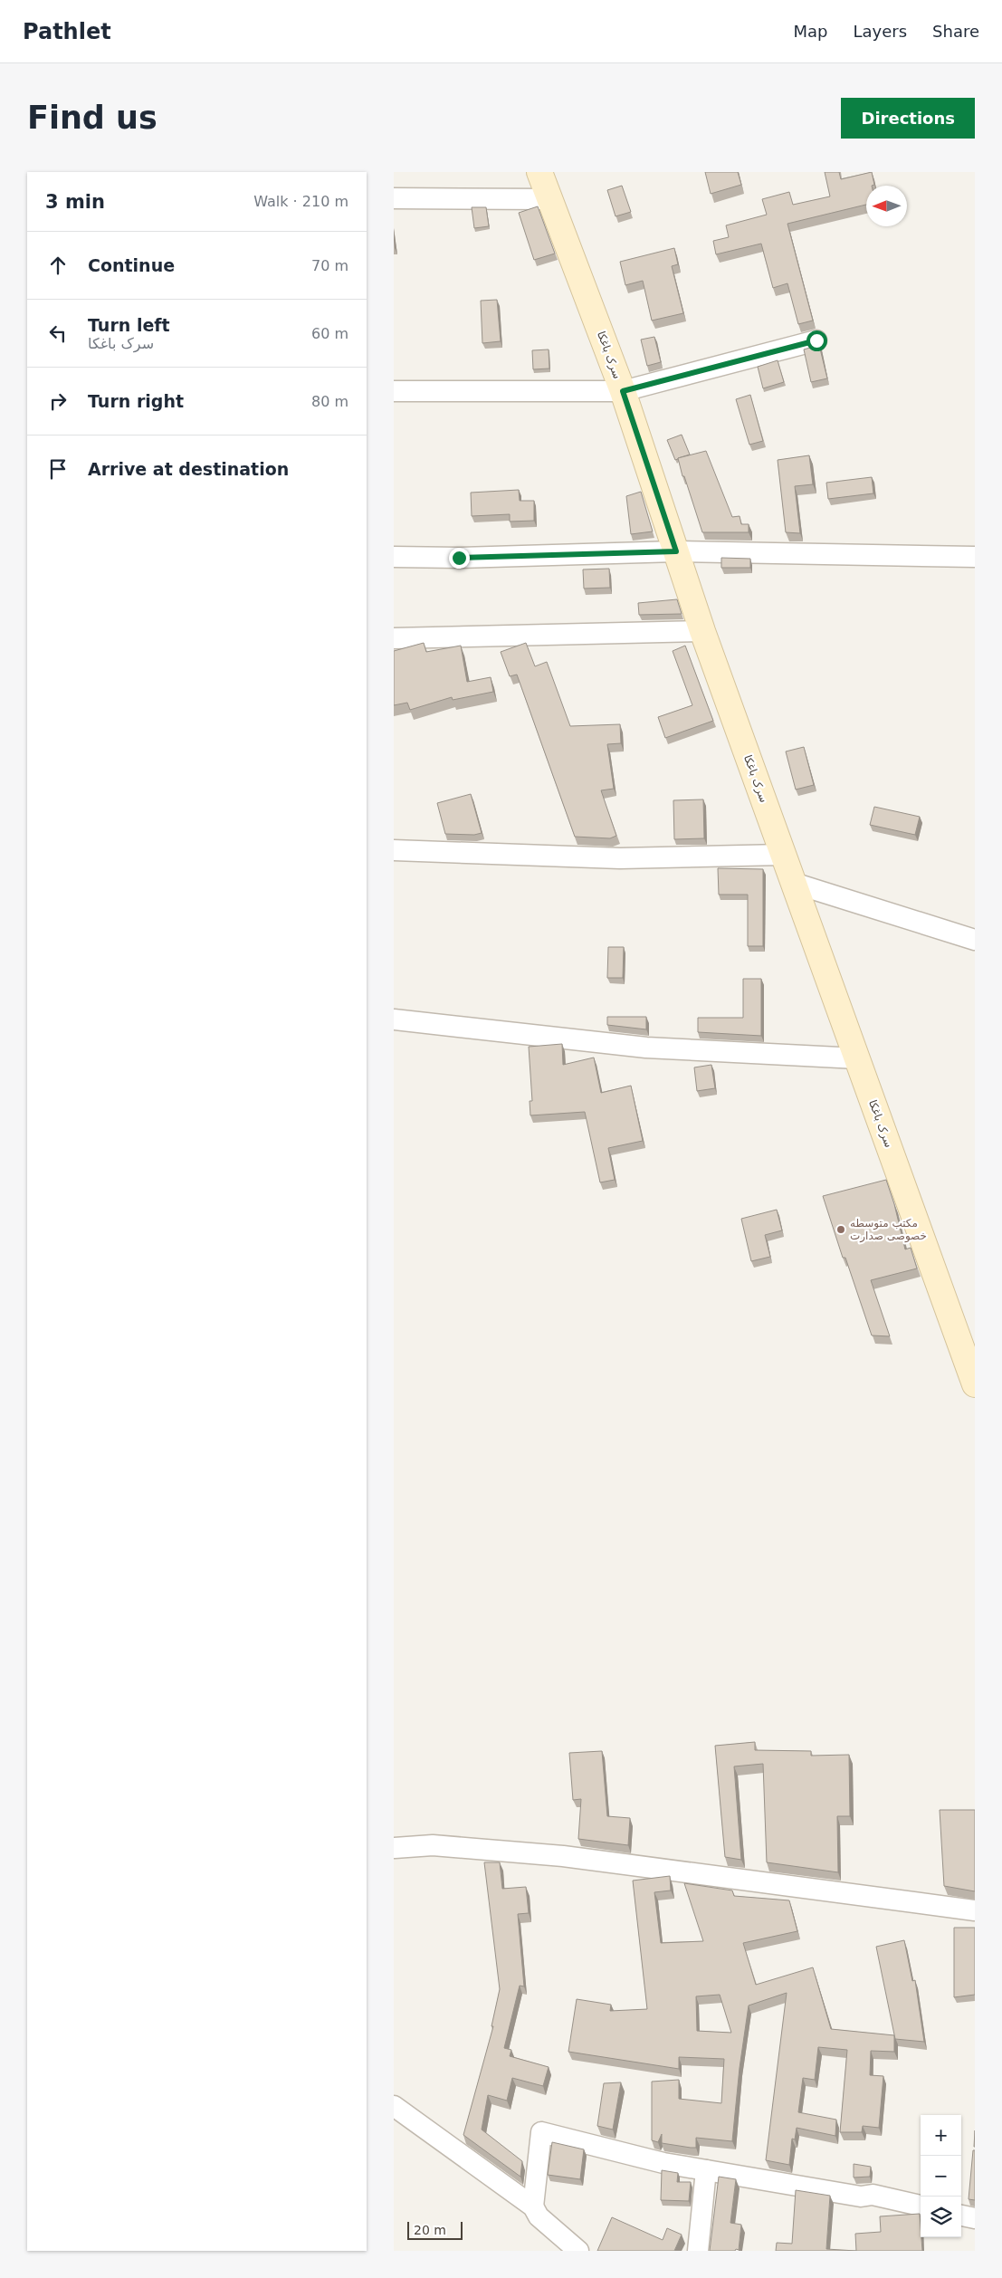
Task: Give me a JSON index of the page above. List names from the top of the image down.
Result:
{
  "streets": {
    "street": ["سرک باغکا"]
  },
  "places": ["مکتب متوسطه خصوصی صدارت"],
  "scale_bar": "20 m",
  "north": "left",
  "page": {
    "header": "Pathlet",
    "nav": ["Map", "Layers", "Share"],
    "buttons": "Directions",
    "title": "Find us",
    "heading": ["3 min", "Walk · 210 m"],
    "list": [
      ["Continue", "70 m"],
      ["Turn left", "سرک باغکا", "60 m"],
      ["Turn right", "80 m"],
      "Arrive at destination"
    ],
    "map_buttons": ["+", "−"],
    "scale": "20 m"
  }
}
